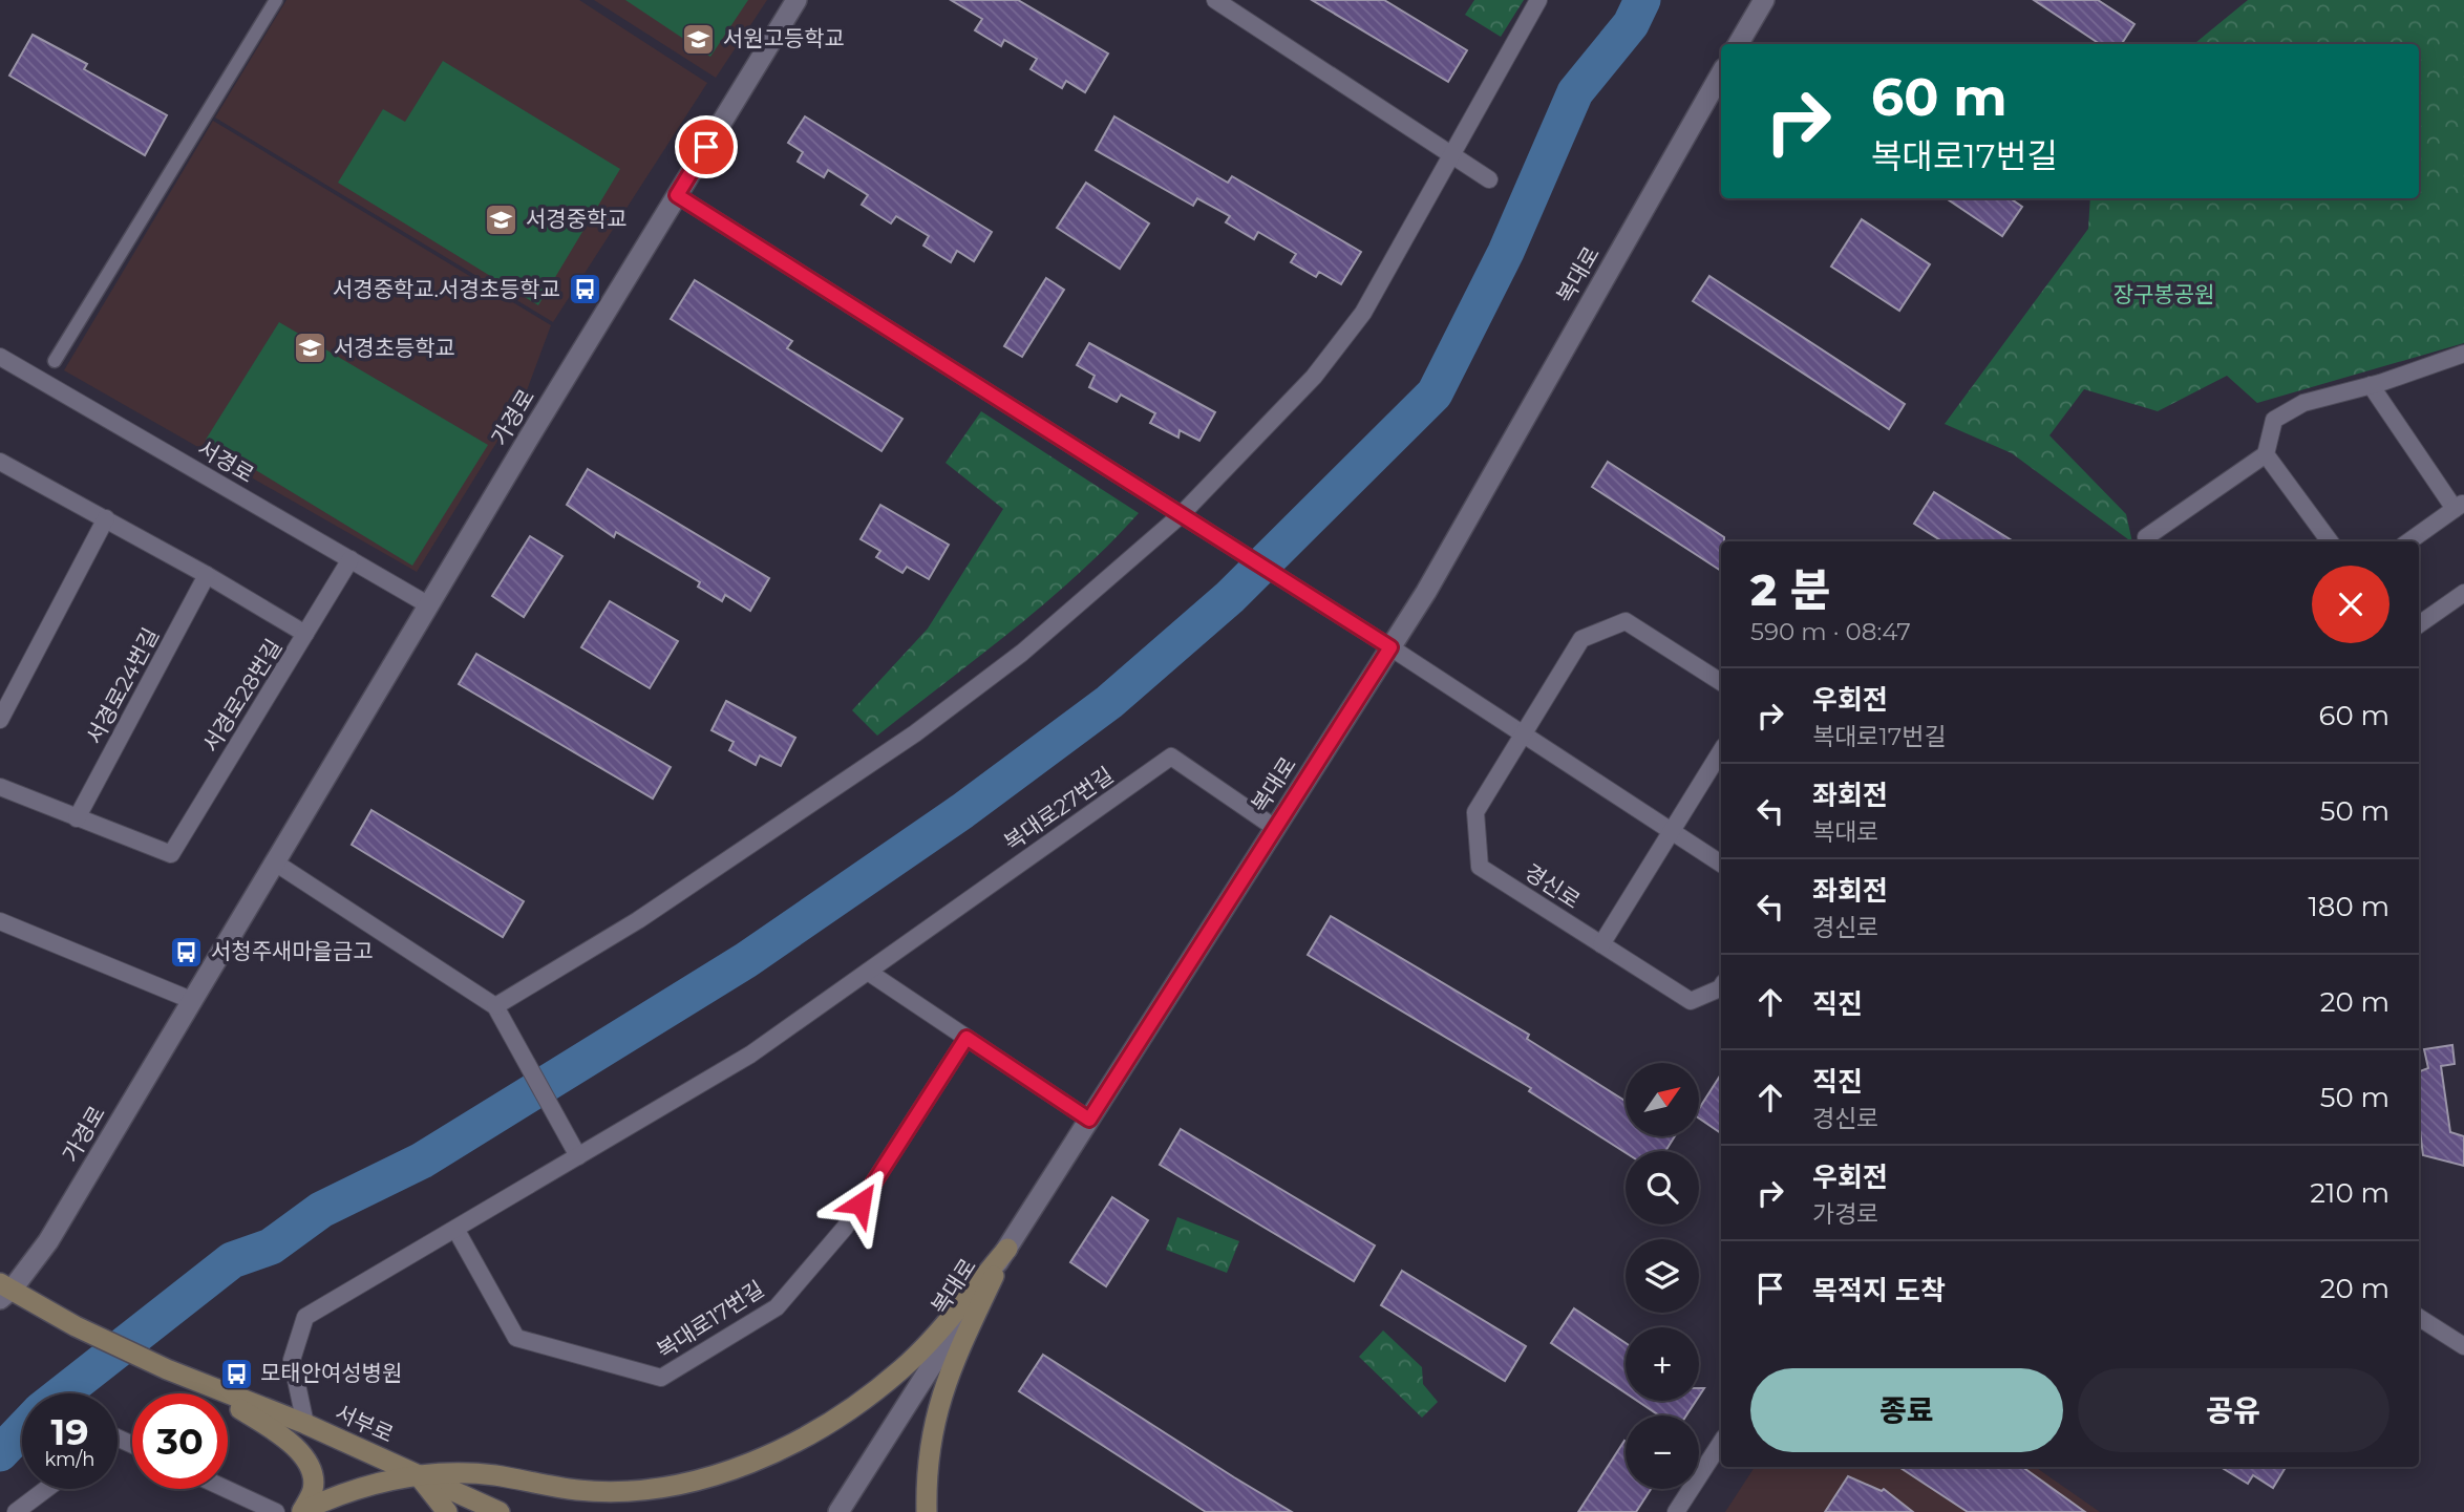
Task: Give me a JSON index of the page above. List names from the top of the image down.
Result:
{
  "streets": {
    "main road": ["서부로"],
    "street": [
      "복대로",
      "가경로",
      "서경로",
      "서경로24번길",
      "서경로28번길",
      "복대로27번길",
      "경신로",
      "복대로17번길"
    ]
  },
  "crossings": [
    ["복대로", "복대로27번길"],
    ["가경로", "서경로"],
    ["가경로", "서부로"],
    ["서경로", "서경로28번길"],
    ["서경로24번길", "서경로28번길"]
  ],
  "parks": ["장구봉공원"],
  "places": {
    "school or university": ["서원고등학교", "서경중학교", "서경초등학교"],
    "bus stop": ["서경중학교.서경초등학교", "서청주새마을금고", "모태안여성병원"]
  },
  "north": "top right",
  "page": {
    "turn": ["60 m", "복대로17번길"],
    "heading": ["2 분", "590 m · 08:47"],
    "list": [
      {
        "name": "우회전",
        "note": "복대로17번길",
        "value": "60 m"
      },
      {
        "name": "좌회전",
        "note": "복대로",
        "value": "50 m"
      },
      {
        "name": "좌회전",
        "note": "경신로",
        "value": "180 m"
      },
      {
        "name": "직진",
        "value": "20 m"
      },
      {
        "name": "직진",
        "note": "경신로",
        "value": "50 m"
      },
      {
        "name": "우회전",
        "note": "가경로",
        "value": "210 m"
      },
      {
        "name": "목적지 도착",
        "value": "20 m"
      }
    ],
    "map_buttons": ["+", "−"],
    "buttons": ["종료", "공유"],
    "speed": "19 km/h",
    "limit": "30"
  }
}
